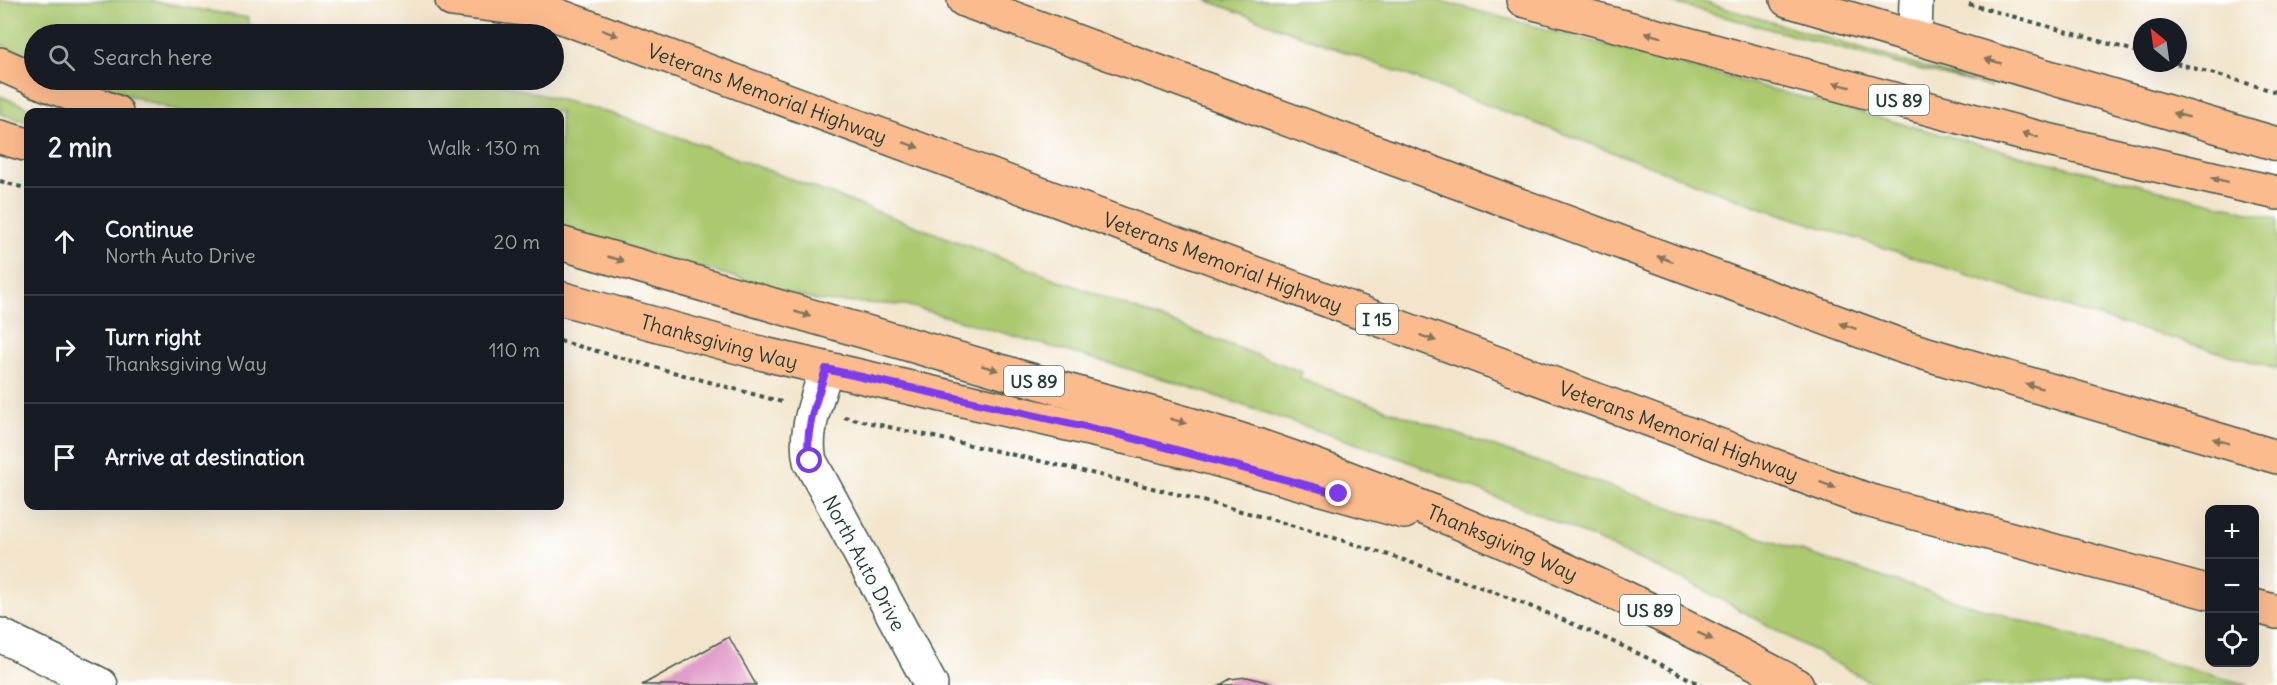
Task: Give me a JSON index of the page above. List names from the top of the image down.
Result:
{
  "streets": {
    "main road": [
      "Veterans Memorial Highway",
      "US 89",
      "I 15",
      "Thanksgiving Way"
    ],
    "street": ["North Auto Drive"]
  },
  "crossings": [
    ["US 89", "Thanksgiving Way"],
    ["Thanksgiving Way", "North Auto Drive"]
  ],
  "north": "top left",
  "page": {
    "search": "Search here",
    "heading": ["2 min", "Walk · 130 m"],
    "list": [
      ["Continue", "North Auto Drive", "20 m"],
      ["Turn right", "Thanksgiving Way", "110 m"],
      "Arrive at destination"
    ],
    "map_buttons": ["+", "−"]
  }
}
